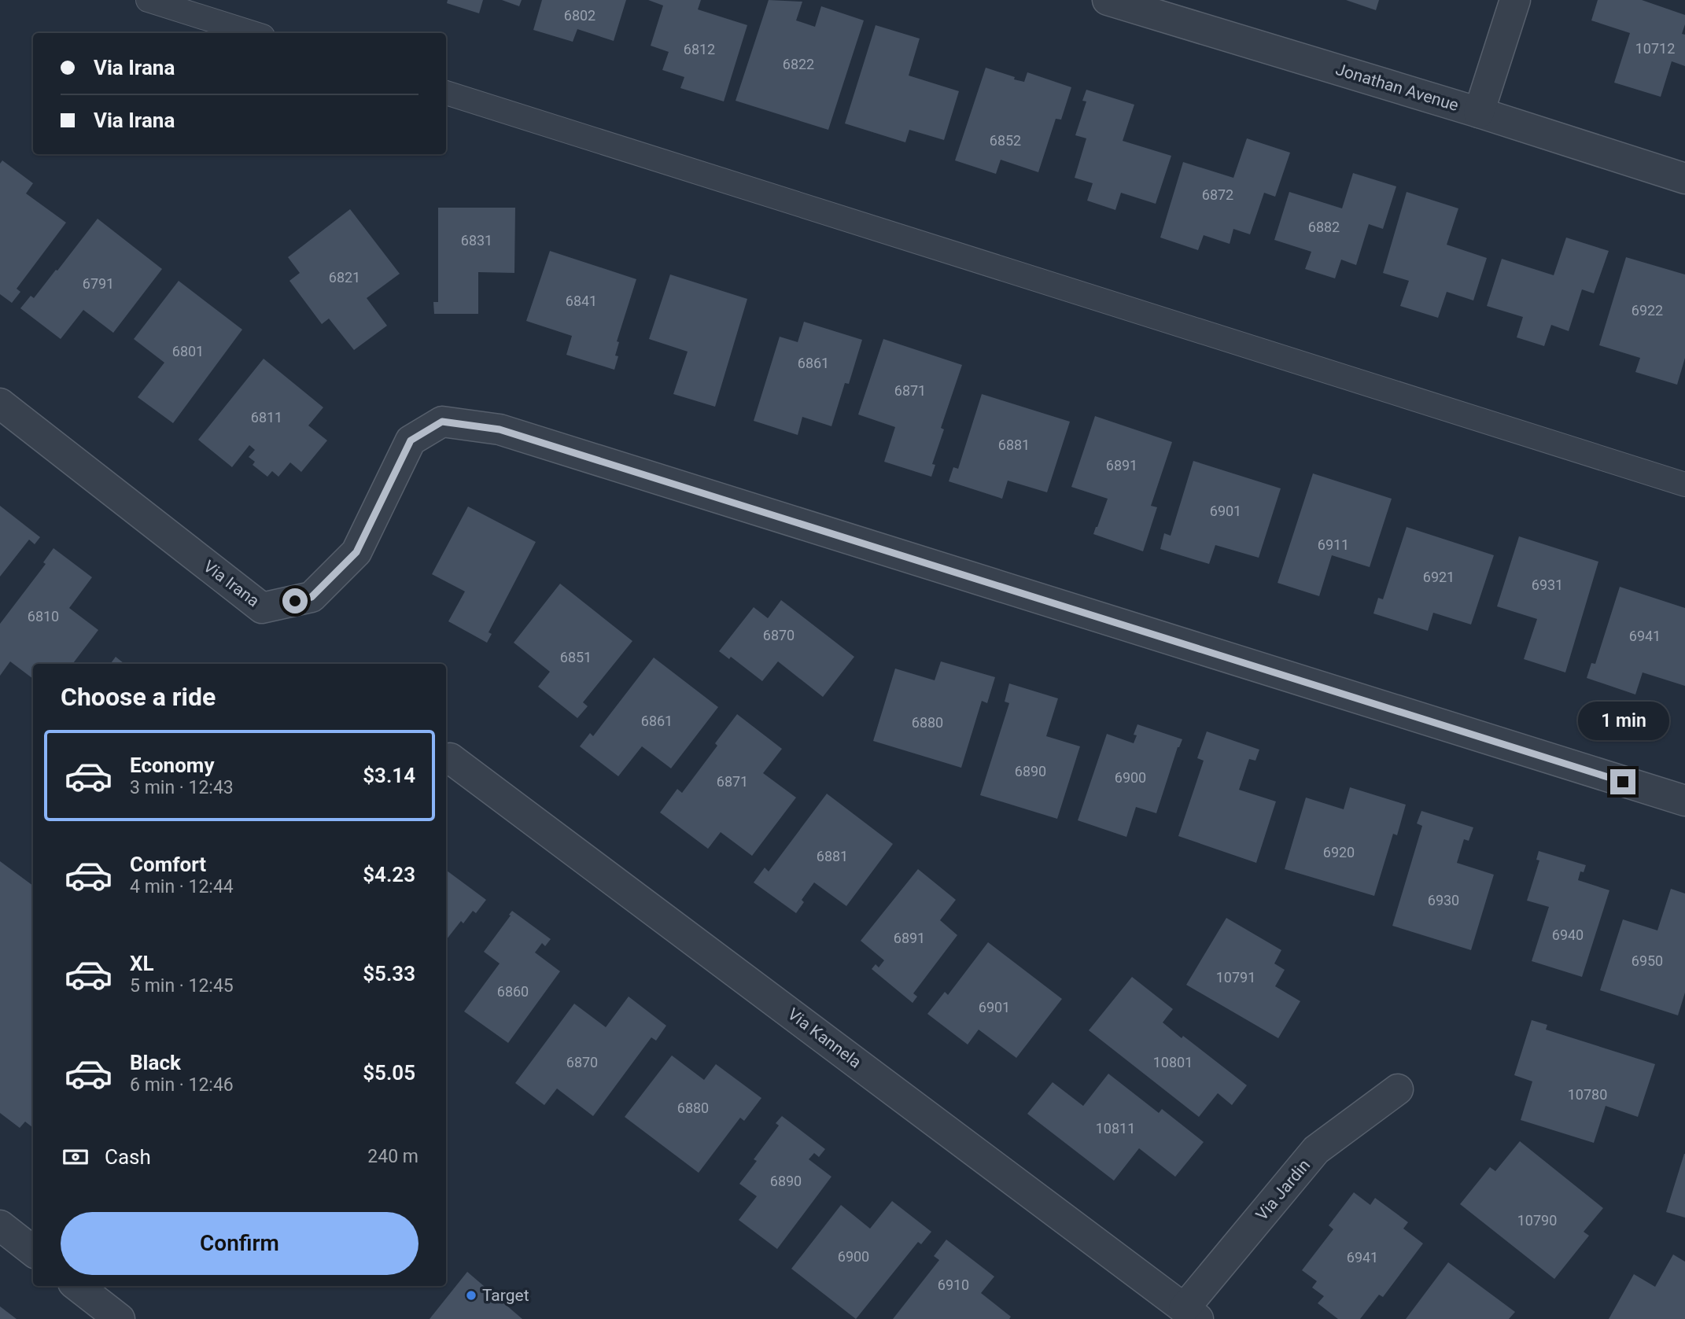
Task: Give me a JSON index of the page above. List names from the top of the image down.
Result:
{
  "streets": {
    "street": [
      "Jonathan Avenue",
      "Via Irana",
      "Via Kannela",
      "Via Jardin"
    ]
  },
  "crossings": [
    ["Via Kannela", "Via Jardin"]
  ],
  "places": ["Target"],
  "house_numbers": [
    "6802",
    "10712",
    "6812",
    "6822",
    "6852",
    "6872",
    "6882",
    "6831",
    "6821",
    "6791",
    "6841",
    "6922",
    "6801",
    "6861",
    "6871",
    "6811",
    "6881",
    "6891",
    "6901",
    "6911",
    "6921",
    "6931",
    "6810",
    "6870",
    "6941",
    "6851",
    "6861",
    "6880",
    "6890",
    "6900",
    "6871",
    "6920",
    "6881",
    "6930",
    "6940",
    "6891",
    "6950",
    "10791",
    "6860",
    "6901",
    "6870",
    "10801",
    "10780",
    "6880",
    "10811",
    "6890",
    "10790",
    "6900",
    "6941",
    "6910"
  ],
  "page": {
    "banner": ["Via Irana", "Via Irana"],
    "heading": "Choose a ride",
    "bubble": "1 min",
    "list": [
      {
        "name": "Economy",
        "note": "3 min · 12:43",
        "value": "$3.14"
      },
      {
        "name": "Comfort",
        "note": "4 min · 12:44",
        "value": "$4.23"
      },
      {
        "name": "XL",
        "note": "5 min · 12:45",
        "value": "$5.33"
      },
      {
        "name": "Black",
        "note": "6 min · 12:46",
        "value": "$5.05"
      }
    ],
    "pay": ["Cash", "240 m"],
    "buttons": "Confirm"
  }
}
